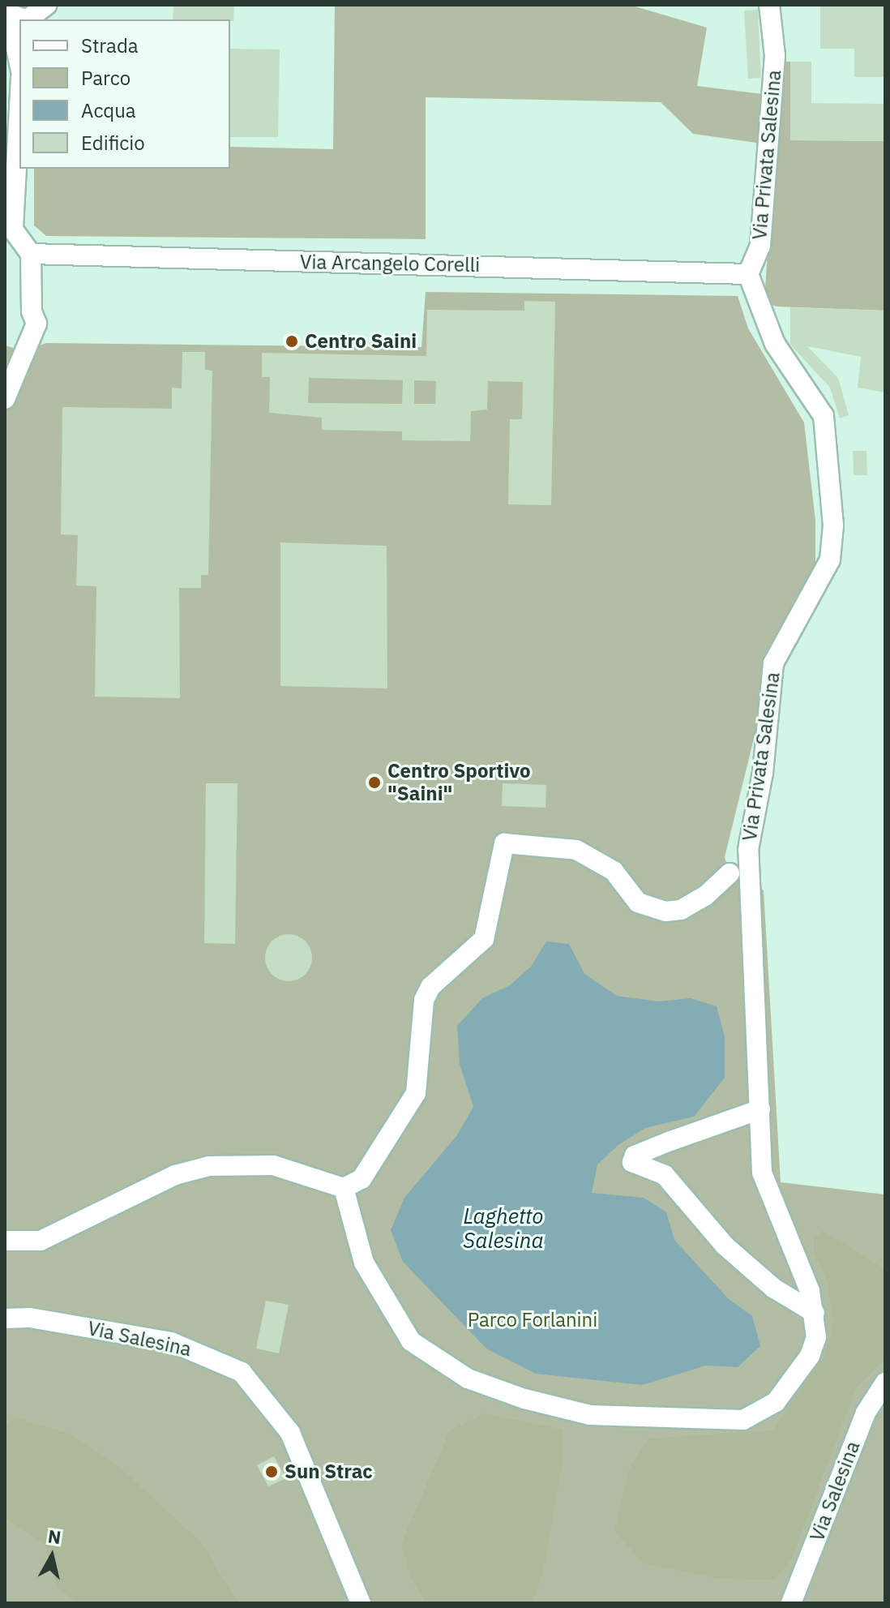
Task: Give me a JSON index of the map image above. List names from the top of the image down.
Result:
{
  "streets": {
    "street": ["Via Privata Salesina", "Via Arcangelo Corelli", "Via Salesina"]
  },
  "crossings": [
    ["Via Privata Salesina", "Via Arcangelo Corelli"]
  ],
  "water": ["Laghetto Salesina"],
  "parks": ["Parco Forlanini"],
  "places": ["Centro Saini", "Centro Sportivo \"Saini\"", "Sun Strac"],
  "legend": [
    "Strada",
    "Parco",
    "Acqua",
    "Edificio"
  ],
  "north": "top"
}
